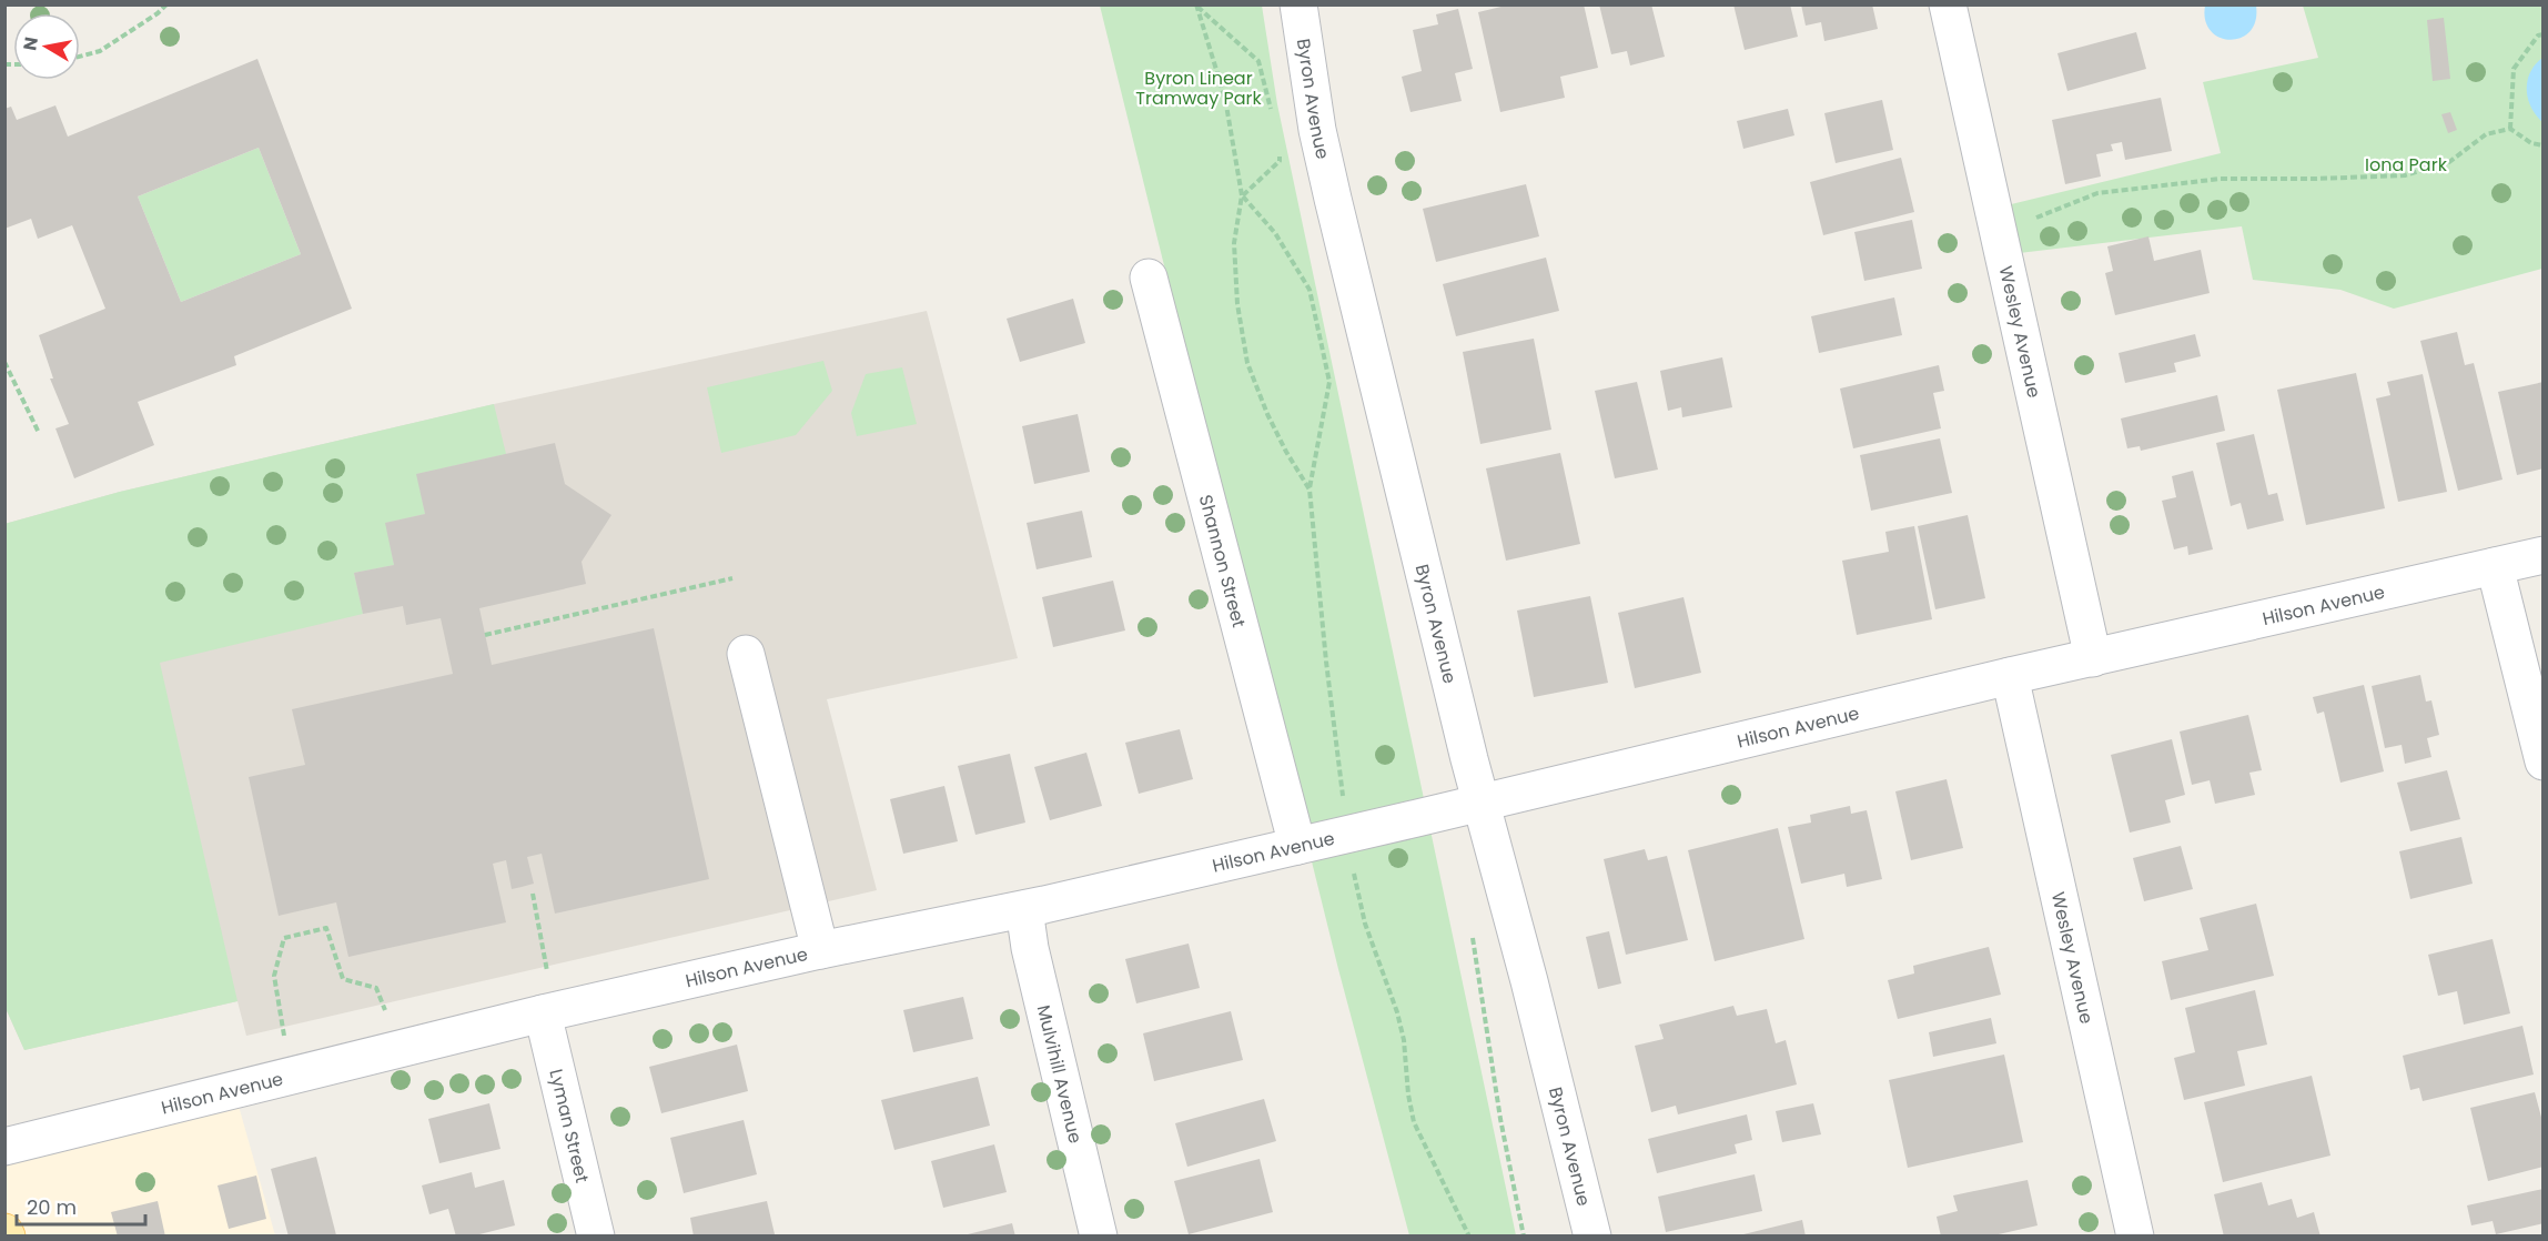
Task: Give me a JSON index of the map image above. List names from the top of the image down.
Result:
{
  "streets": {
    "street": [
      "Byron Avenue",
      "Wesley Avenue",
      "Shannon Street",
      "Hilson Avenue",
      "Mulvihill Avenue",
      "Lyman Street"
    ]
  },
  "crossings": [
    ["Byron Avenue", "Hilson Avenue"],
    ["Wesley Avenue", "Hilson Avenue"],
    ["Shannon Street", "Hilson Avenue"],
    ["Hilson Avenue", "Mulvihill Avenue"],
    ["Hilson Avenue", "Lyman Street"]
  ],
  "parks": ["Byron Linear Tramway Park", "Iona Park"],
  "scale_bar": "20 m",
  "north": "left"
}
